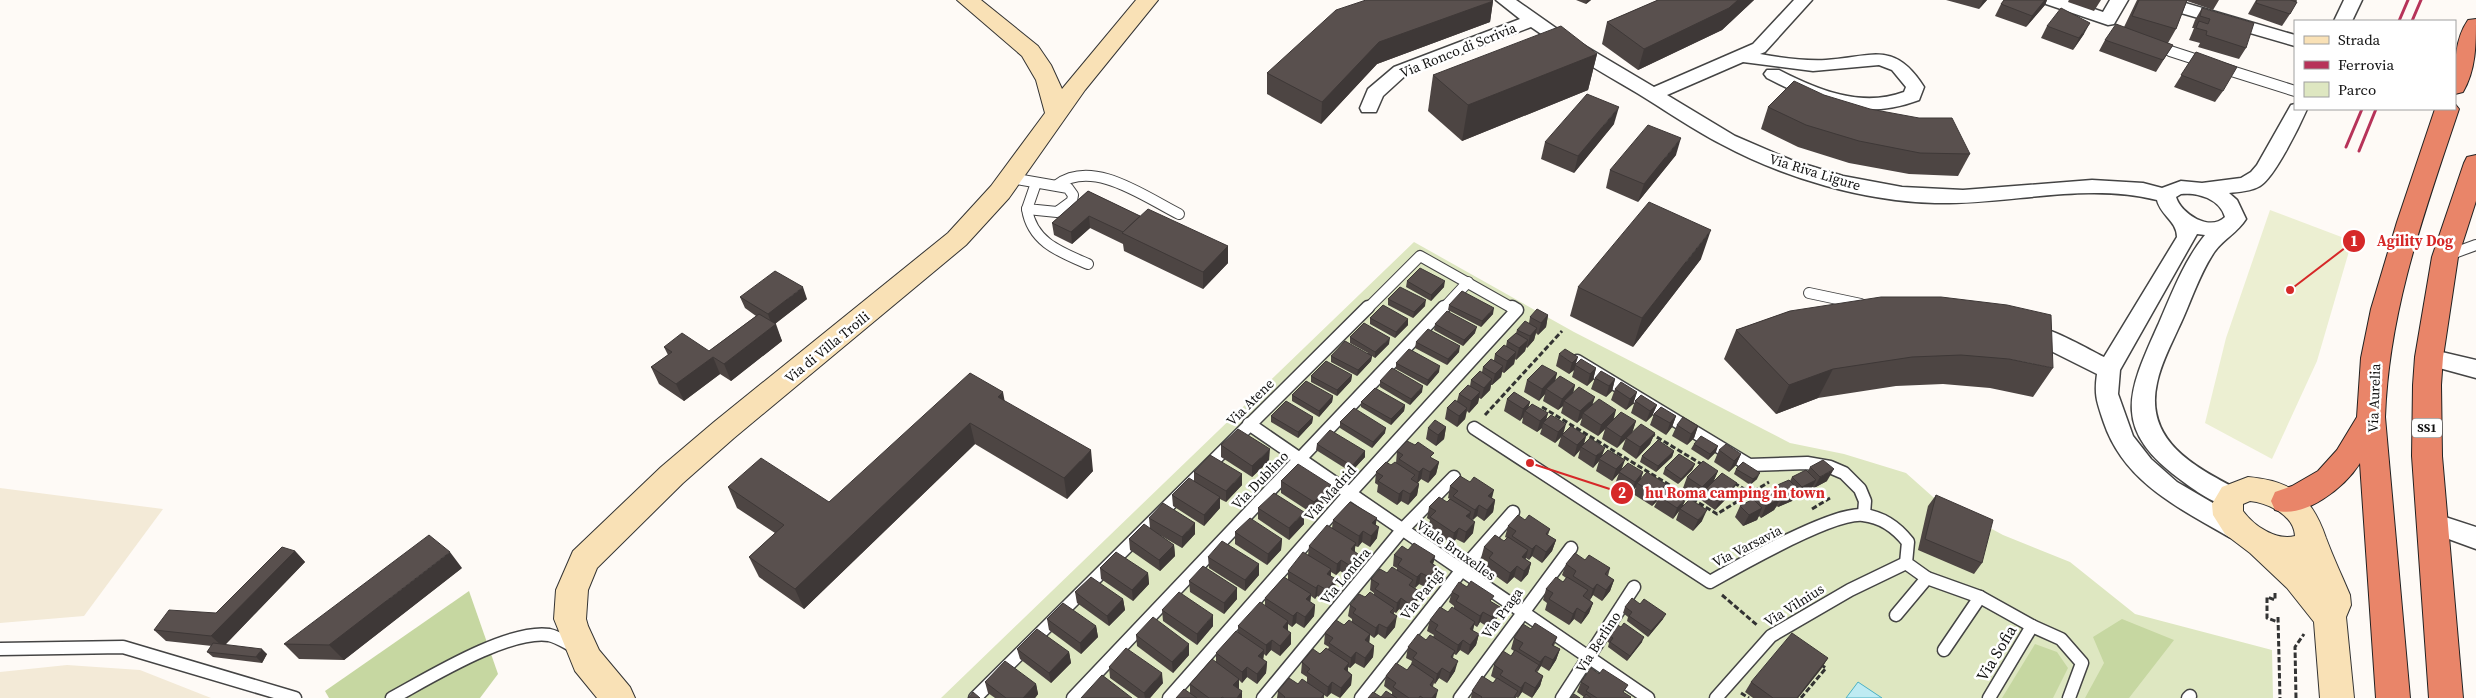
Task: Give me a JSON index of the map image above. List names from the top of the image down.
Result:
{
  "streets": {
    "highway": ["Via Aurelia", "SS1"],
    "street": ["Via Ronco di Scrivia", "Via Riva Ligure", "Via di Villa Troili"],
    "lane": [
      "Via Atene",
      "Via Dublino",
      "Via Madrid",
      "Via Varsavia",
      "Viale Bruxelles",
      "Via Londra",
      "Via Parigi",
      "Via Vilnius",
      "Via Praga",
      "Via Berlino",
      "Via Sofia"
    ]
  },
  "crossings": [
    ["Via Ronco di Scrivia", "Via Riva Ligure"],
    ["Via Atene", "Via Dublino"],
    ["Via Atene", "Via Madrid"],
    ["Via Atene", "Viale Bruxelles"],
    ["Via Dublino", "Via Madrid"],
    ["Via Dublino", "Viale Bruxelles"],
    ["Via Madrid", "Viale Bruxelles"],
    ["Viale Bruxelles", "Via Londra"],
    ["Viale Bruxelles", "Via Parigi"],
    ["Viale Bruxelles", "Via Praga"],
    ["Viale Bruxelles", "Via Berlino"]
  ],
  "places": ["Agility Dog", "hu Roma camping in town"],
  "legend": ["Strada", "Ferrovia", "Parco"]
}
